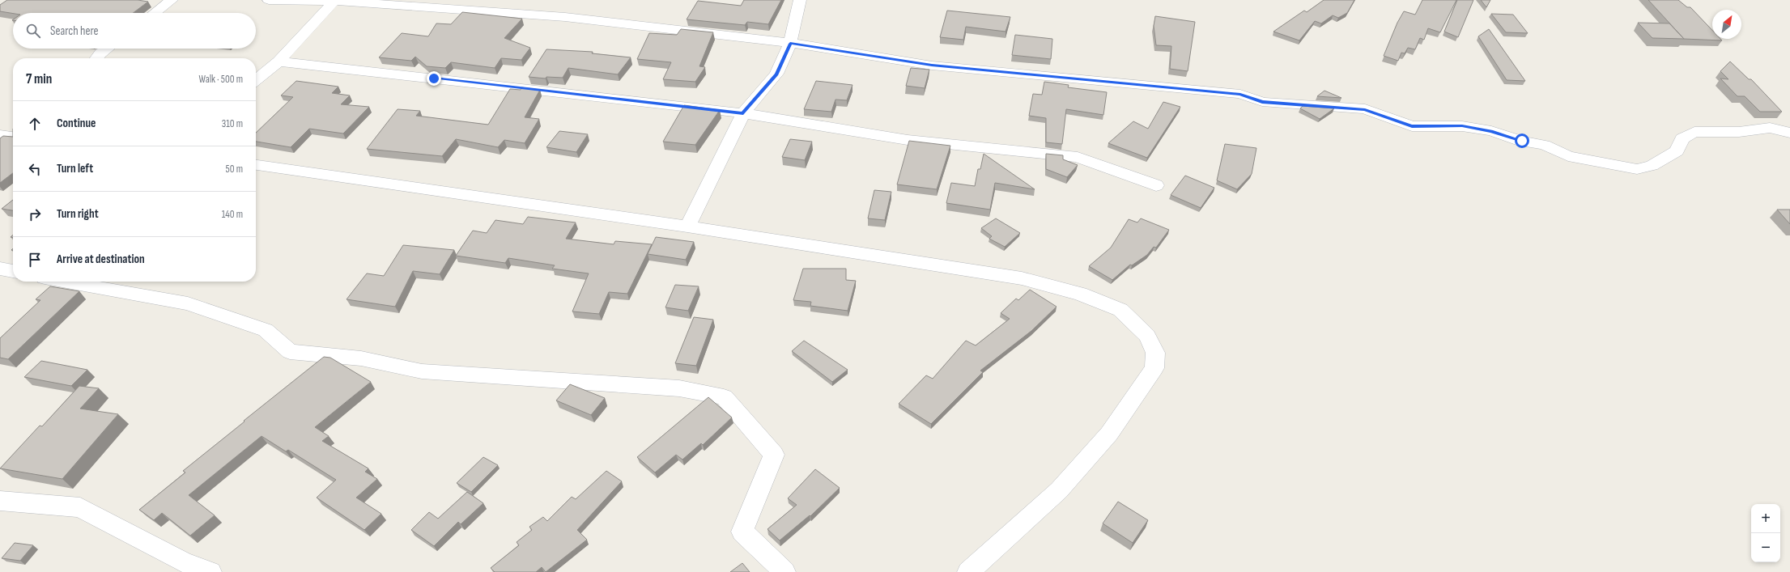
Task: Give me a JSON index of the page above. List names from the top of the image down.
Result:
{
  "north": "top right",
  "page": {
    "search": "Search here",
    "heading": ["7 min", "Walk · 500 m"],
    "list": [
      ["Continue", "310 m"],
      ["Turn left", "50 m"],
      ["Turn right", "140 m"],
      "Arrive at destination"
    ],
    "map_buttons": ["+", "−"]
  }
}
